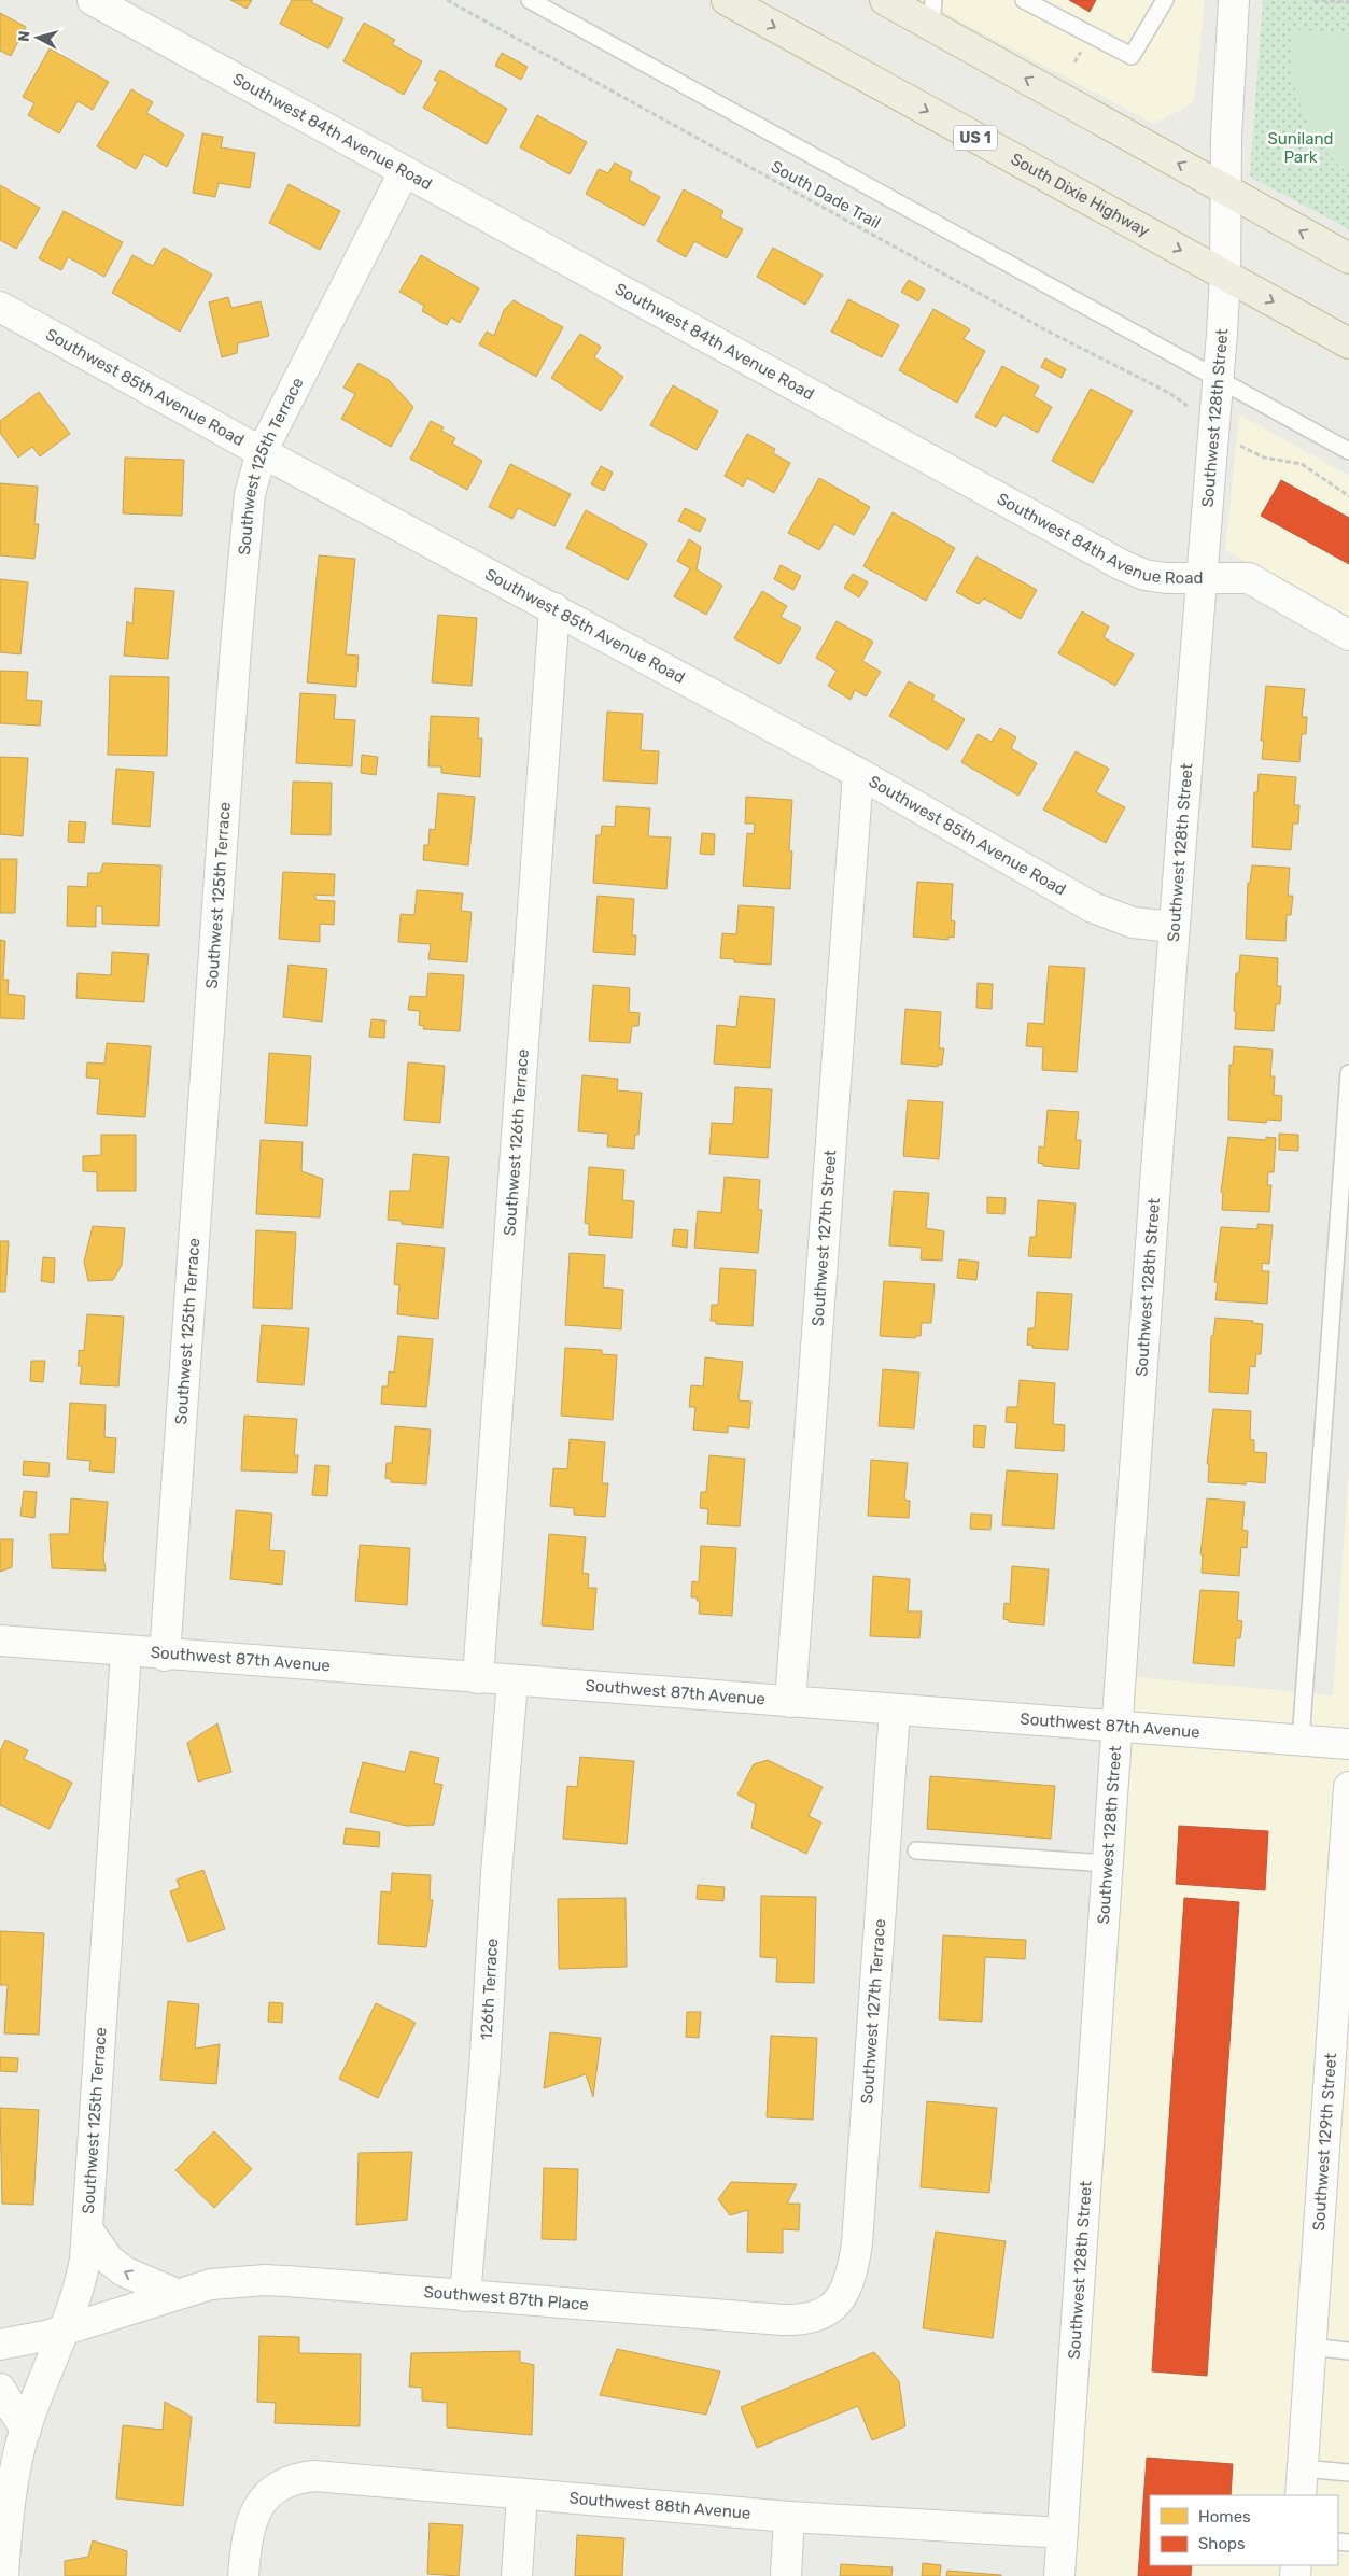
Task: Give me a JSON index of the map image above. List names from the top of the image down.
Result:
{
  "streets": {
    "highway": ["US 1", "South Dixie Highway"],
    "street": [
      "Southwest 84th Avenue Road",
      "Southwest 85th Avenue Road",
      "Southwest 128th Street",
      "Southwest 125th Terrace",
      "Southwest 126th Terrace",
      "Southwest 127th Street",
      "Southwest 87th Avenue",
      "126th Terrace",
      "Southwest 127th Terrace",
      "Southwest 129th Street",
      "Southwest 87th Place",
      "Southwest 88th Avenue"
    ],
    "path": ["South Dade Trail"]
  },
  "crossings": [
    ["Southwest 84th Avenue Road", "Southwest 128th Street"],
    ["Southwest 84th Avenue Road", "Southwest 125th Terrace"],
    ["South Dixie Highway", "Southwest 128th Street"],
    ["Southwest 85th Avenue Road", "Southwest 128th Street"],
    ["Southwest 85th Avenue Road", "Southwest 125th Terrace"],
    ["Southwest 85th Avenue Road", "Southwest 126th Terrace"],
    ["Southwest 85th Avenue Road", "Southwest 127th Street"],
    ["Southwest 128th Street", "Southwest 87th Avenue"],
    ["Southwest 128th Street", "Southwest 88th Avenue"],
    ["Southwest 125th Terrace", "Southwest 87th Avenue"],
    ["Southwest 125th Terrace", "Southwest 87th Place"],
    ["Southwest 126th Terrace", "Southwest 87th Avenue"],
    ["Southwest 127th Street", "Southwest 87th Avenue"],
    ["Southwest 87th Avenue", "126th Terrace"],
    ["Southwest 87th Avenue", "Southwest 127th Terrace"],
    ["126th Terrace", "Southwest 87th Place"],
    ["Southwest 127th Terrace", "Southwest 87th Place"]
  ],
  "parks": ["Suniland Park"],
  "legend": ["Homes", "Shops"],
  "north": "left"
}
